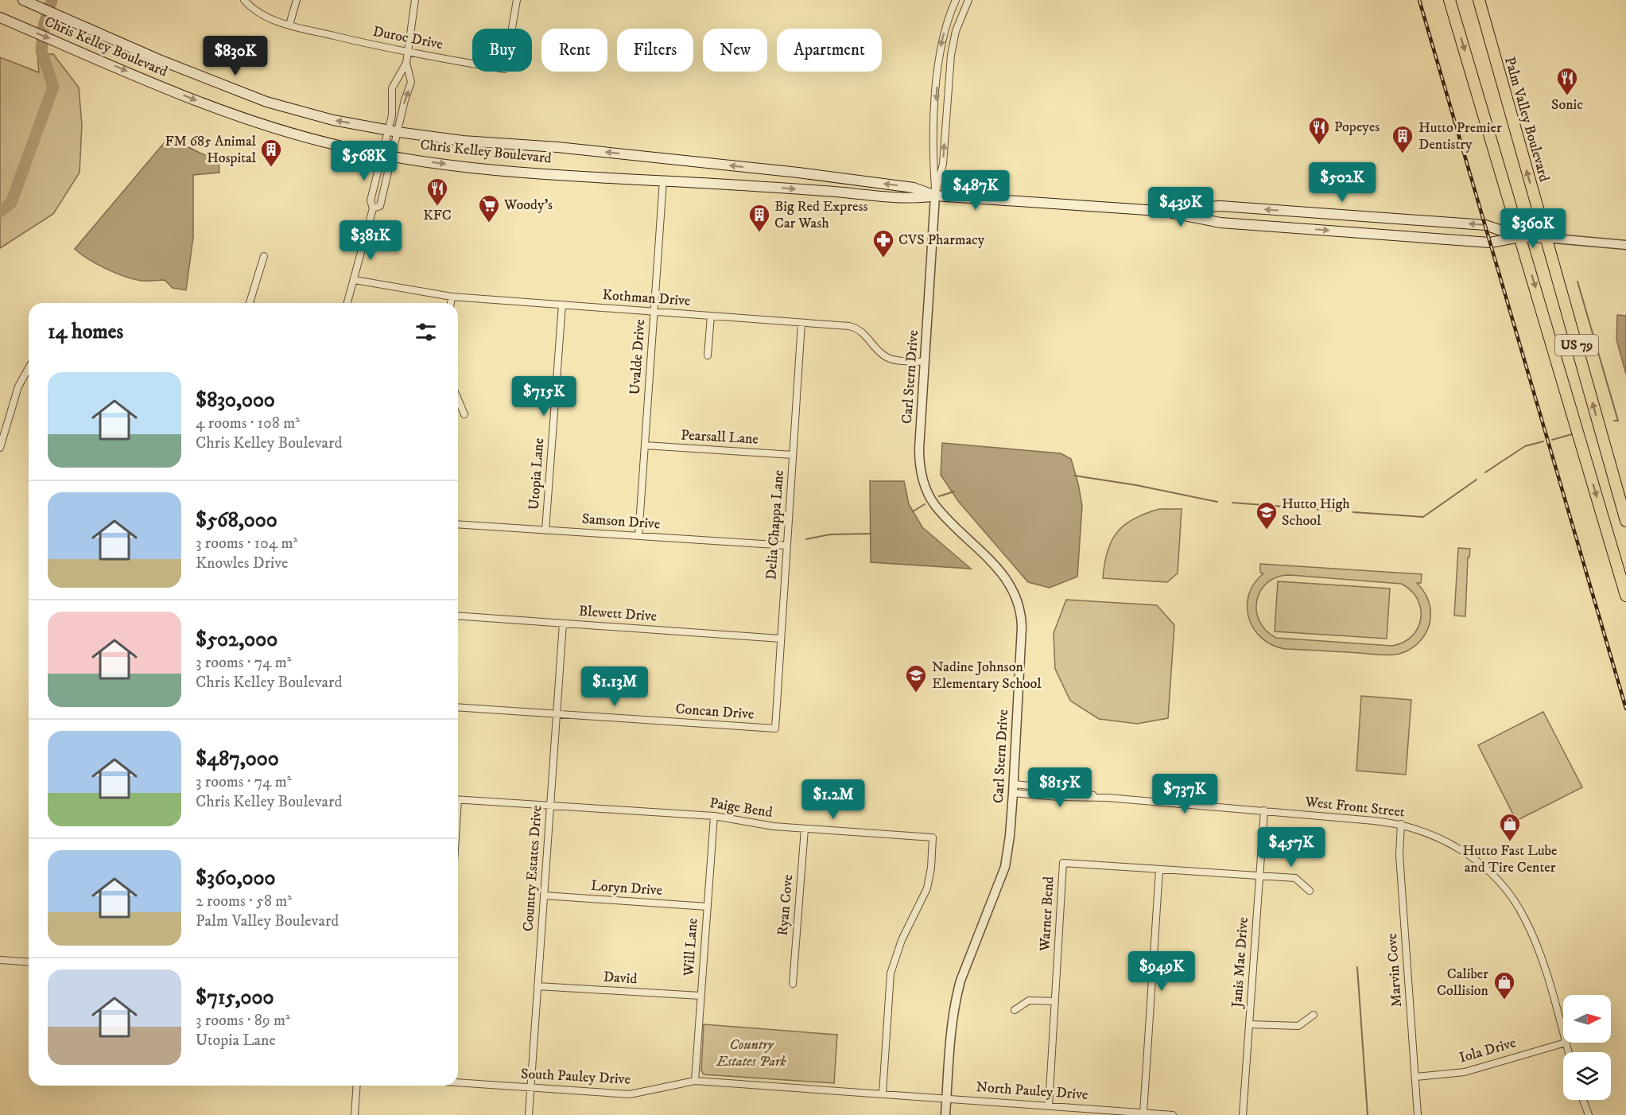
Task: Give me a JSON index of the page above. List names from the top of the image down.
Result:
{
  "streets": {
    "highway": ["Palm Valley Boulevard", "US 79"],
    "main road": ["Chris Kelley Boulevard"],
    "street": [
      "Duroc Drive",
      "Kothman Drive",
      "Uvalde Drive",
      "Carl Stern Drive",
      "Pearsall Lane",
      "Utopia Lane",
      "Samson Drive",
      "Delia Chappa Lane",
      "Blewett Drive",
      "Concan Drive",
      "West Front Street",
      "Paige Bend",
      "Country Estates Drive",
      "Loryn Drive",
      "Ryan Cove",
      "Warner Bend",
      "Will Lane",
      "Janis Mae Drive",
      "Marvin Cove",
      "David",
      "Iola Drive",
      "South Pauley Drive",
      "North Pauley Drive"
    ]
  },
  "crossings": [
    ["Chris Kelley Boulevard", "Palm Valley Boulevard"],
    ["Chris Kelley Boulevard", "US 79"],
    ["Chris Kelley Boulevard", "Uvalde Drive"],
    ["Chris Kelley Boulevard", "Carl Stern Drive"],
    ["Kothman Drive", "Uvalde Drive"],
    ["Kothman Drive", "Carl Stern Drive"],
    ["Kothman Drive", "Utopia Lane"],
    ["Kothman Drive", "Delia Chappa Lane"],
    ["Uvalde Drive", "Pearsall Lane"],
    ["Uvalde Drive", "Samson Drive"],
    ["Carl Stern Drive", "West Front Street"],
    ["Carl Stern Drive", "South Pauley Drive"],
    ["Carl Stern Drive", "North Pauley Drive"],
    ["Pearsall Lane", "Delia Chappa Lane"],
    ["Utopia Lane", "Samson Drive"],
    ["Samson Drive", "Delia Chappa Lane"],
    ["Delia Chappa Lane", "Blewett Drive"],
    ["Delia Chappa Lane", "Concan Drive"],
    ["Blewett Drive", "Country Estates Drive"],
    ["Concan Drive", "Country Estates Drive"],
    ["West Front Street", "Janis Mae Drive"],
    ["West Front Street", "Marvin Cove"],
    ["West Front Street", "Iola Drive"],
    ["Paige Bend", "Country Estates Drive"],
    ["Paige Bend", "Ryan Cove"],
    ["Paige Bend", "Will Lane"],
    ["Paige Bend", "South Pauley Drive"],
    ["Country Estates Drive", "Loryn Drive"],
    ["Country Estates Drive", "David"],
    ["Country Estates Drive", "South Pauley Drive"],
    ["Loryn Drive", "Will Lane"],
    ["Warner Bend", "Janis Mae Drive"],
    ["Warner Bend", "North Pauley Drive"],
    ["Will Lane", "David"],
    ["Will Lane", "South Pauley Drive"],
    ["Marvin Cove", "Iola Drive"],
    ["South Pauley Drive", "North Pauley Drive"]
  ],
  "parks": ["Country Estates Park"],
  "places": {
    "restaurant": ["Sonic", "Popeyes", "KFC"],
    "building": ["Hutto Premier Dentistry", "FM 685 Animal Hospital", "Big Red Express Car Wash"],
    "supermarket": ["Woody's"],
    "pharmacy": ["CVS Pharmacy"],
    "school or university": ["Hutto High School", "Nadine Johnson Elementary School"],
    "shop": ["Hutto Fast Lube and Tire Center", "Caliber Collision"]
  },
  "north": "right",
  "page": {
    "chip": [
      "Buy",
      "Rent",
      "Filters",
      "New",
      "Apartment"
    ],
    "price": [
      "$830K",
      "$568K",
      "$502K",
      "$487K",
      "$439K",
      "$360K",
      "$381K",
      "$715K",
      "$1.13M",
      "$815K",
      "$737K",
      "$1.2M",
      "$457K",
      "$949K"
    ],
    "heading": "14 homes",
    "list": [
      {
        "name": "$830,000",
        "note": "4 rooms · 108 m² · Chris Kelley Boulevard"
      },
      {
        "name": "$568,000",
        "note": "3 rooms · 104 m² · Knowles Drive"
      },
      {
        "name": "$502,000",
        "note": "3 rooms · 74 m² · Chris Kelley Boulevard"
      },
      {
        "name": "$487,000",
        "note": "3 rooms · 74 m² · Chris Kelley Boulevard"
      },
      {
        "name": "$360,000",
        "note": "2 rooms · 58 m² · Palm Valley Boulevard"
      },
      {
        "name": "$715,000",
        "note": "3 rooms · 89 m² · Utopia Lane"
      }
    ]
  }
}
